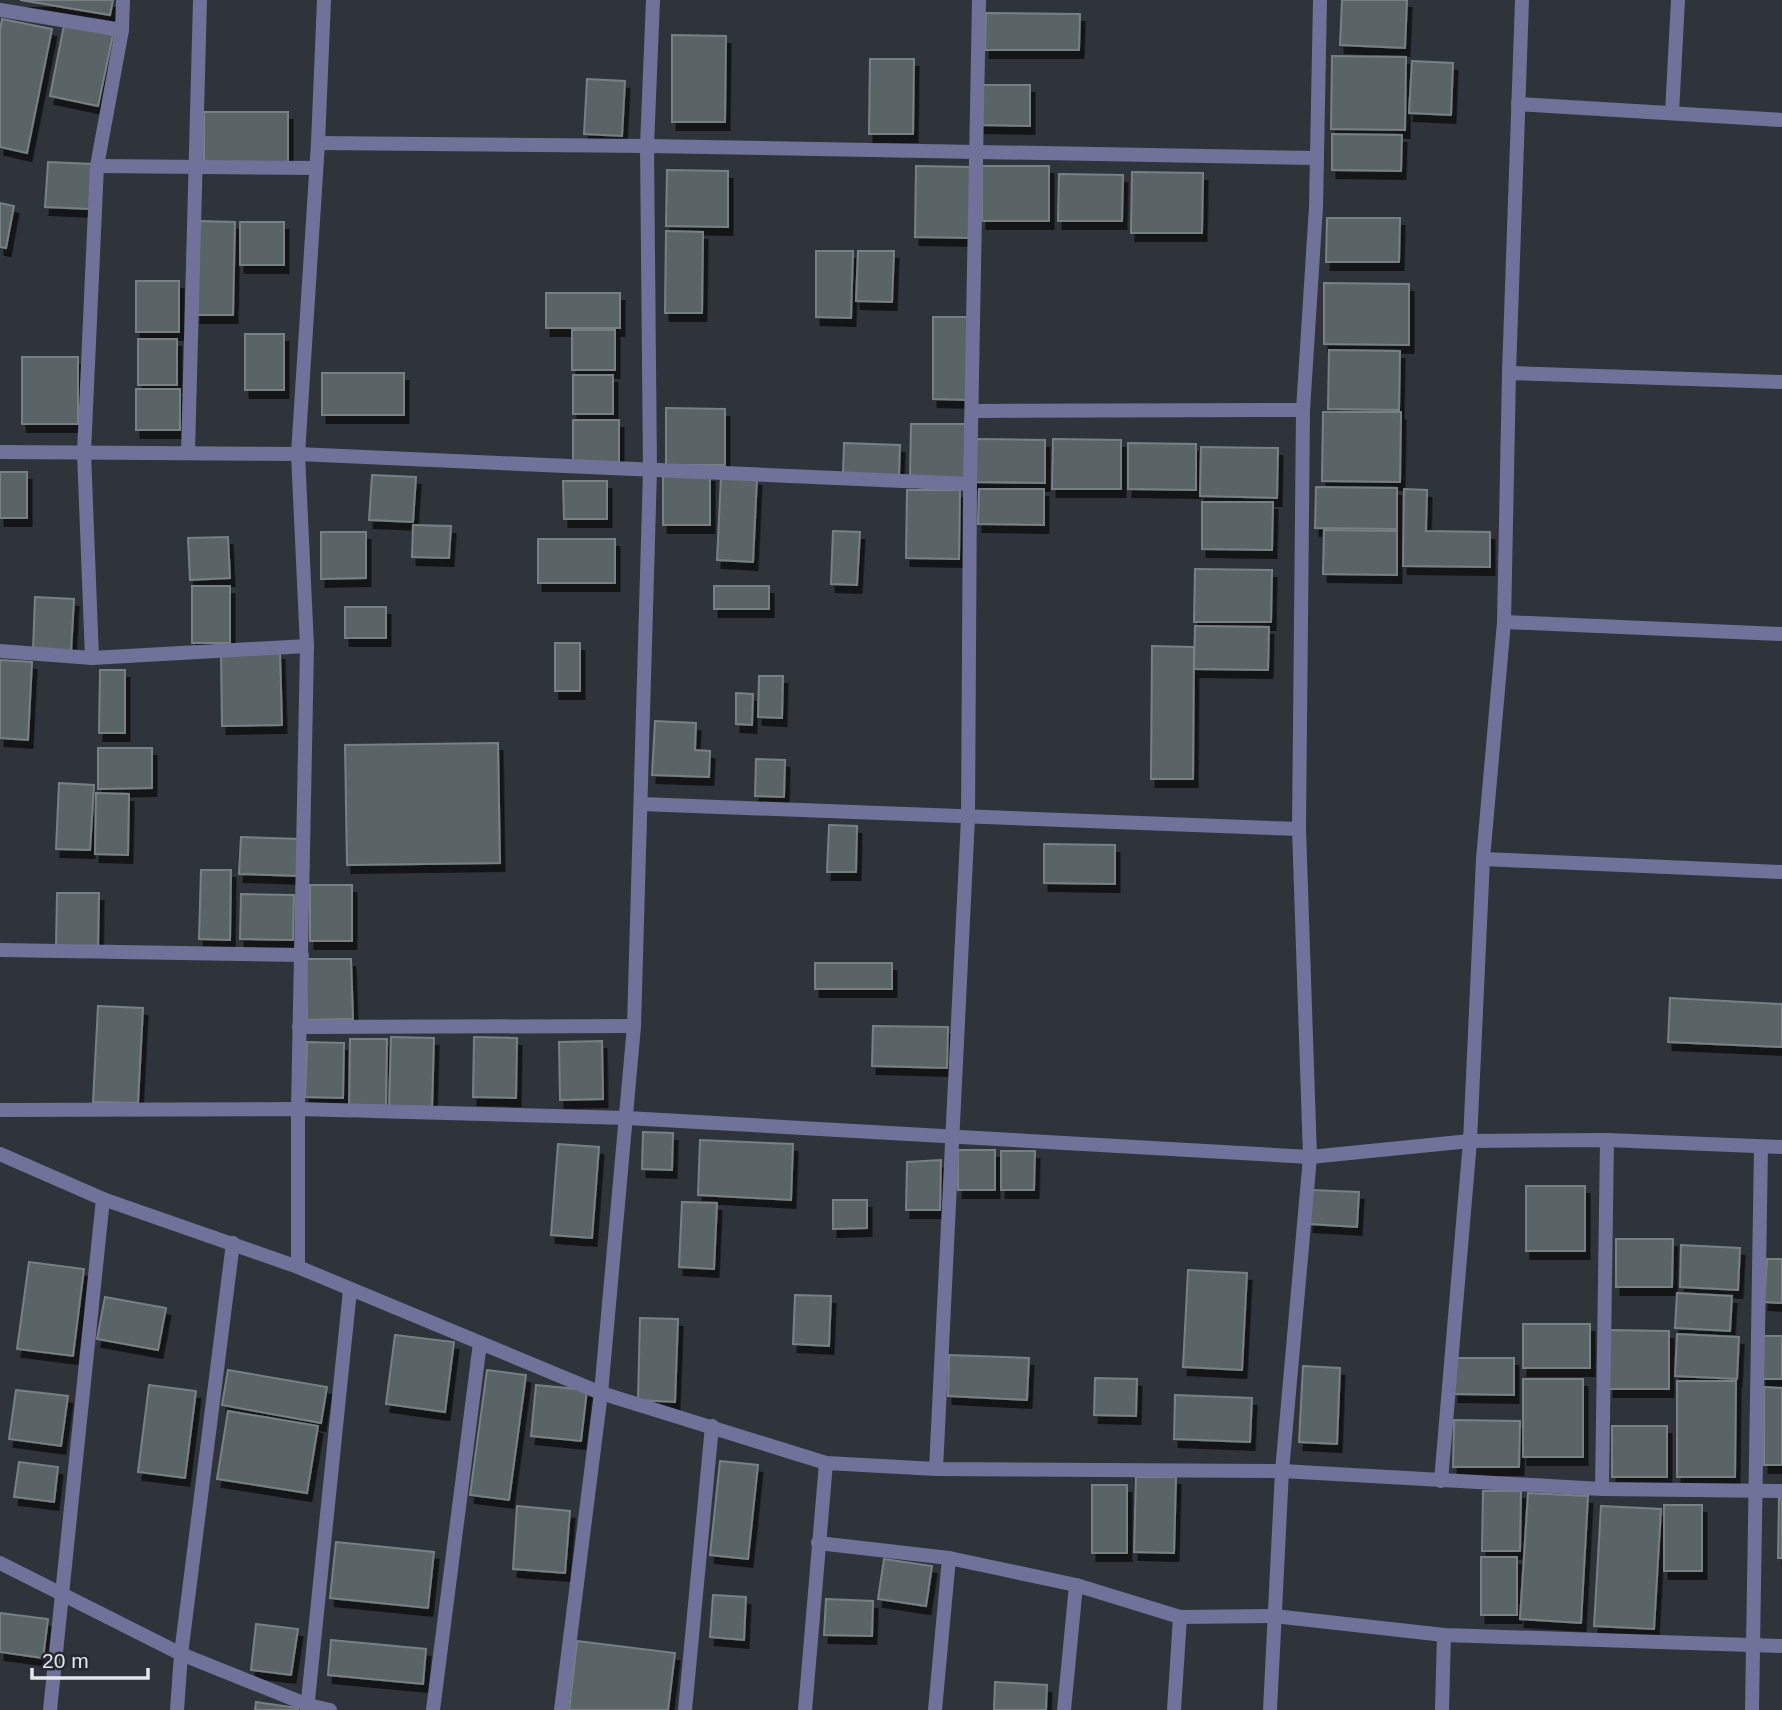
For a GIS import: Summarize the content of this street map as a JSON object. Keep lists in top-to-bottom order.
{
  "scale_bar": "20 m"
}
